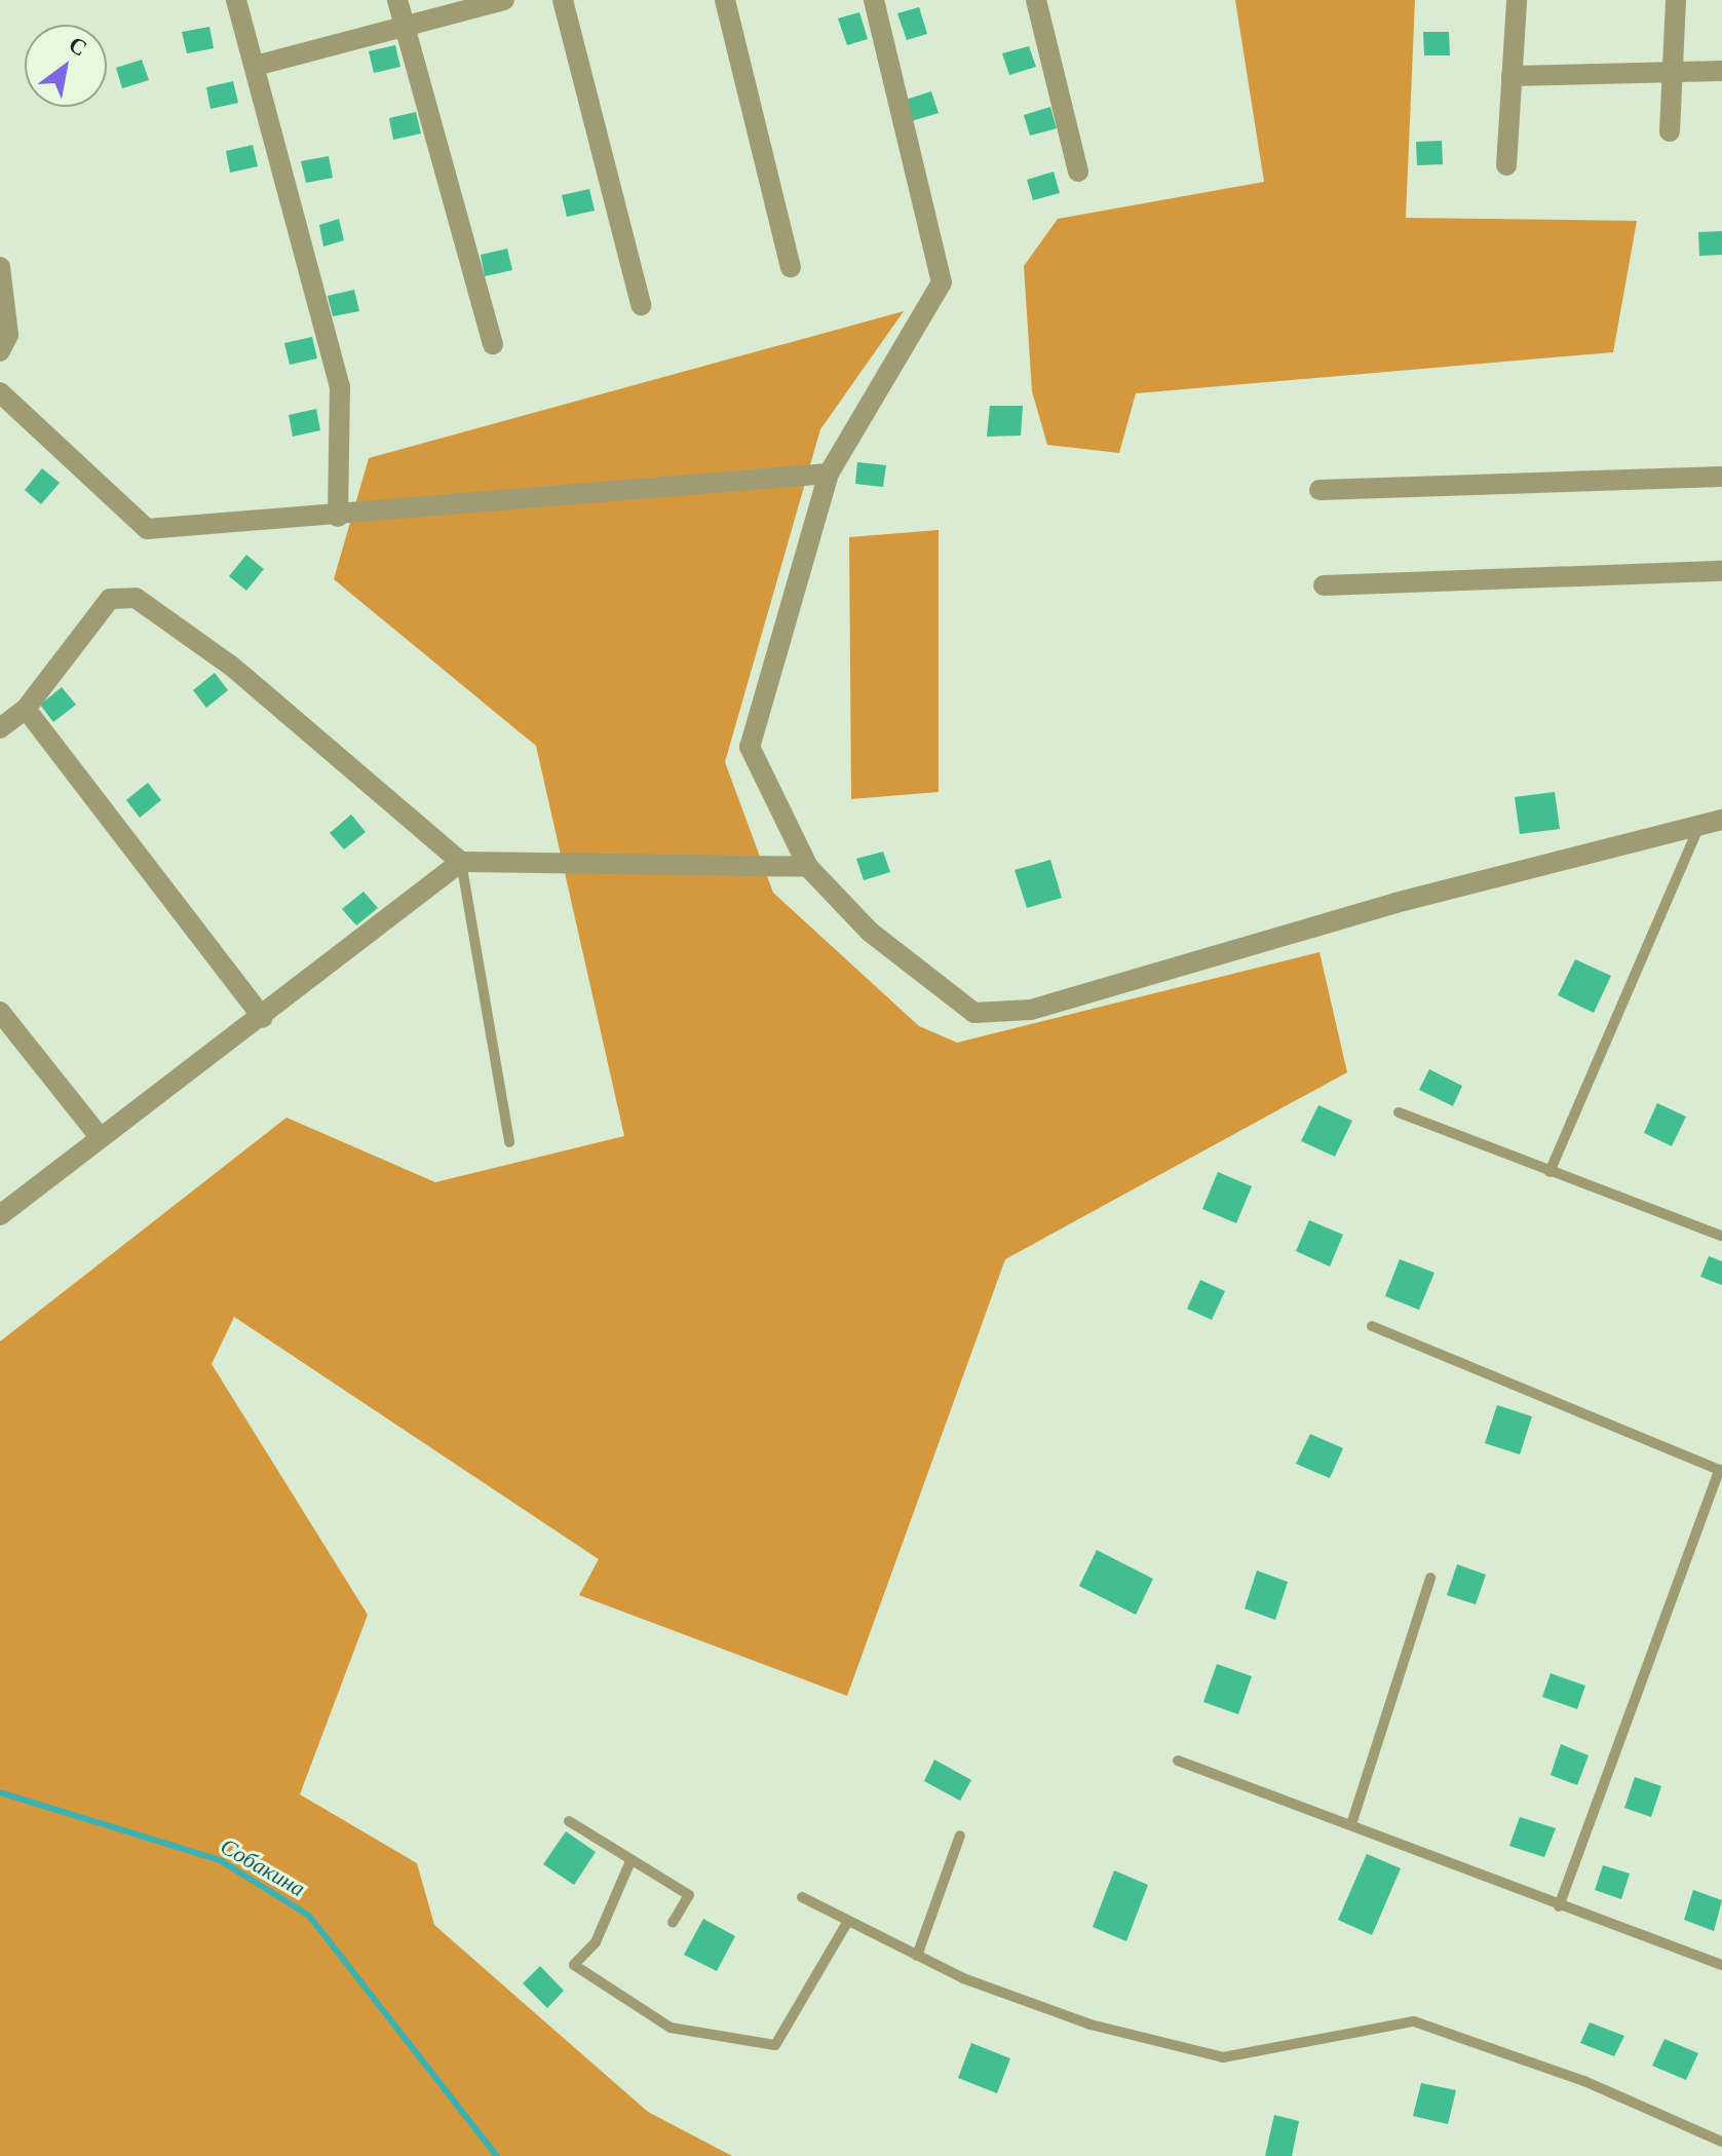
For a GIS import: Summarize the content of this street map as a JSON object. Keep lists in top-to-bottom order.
{
  "water": ["Собакина"],
  "north": "top right"
}
